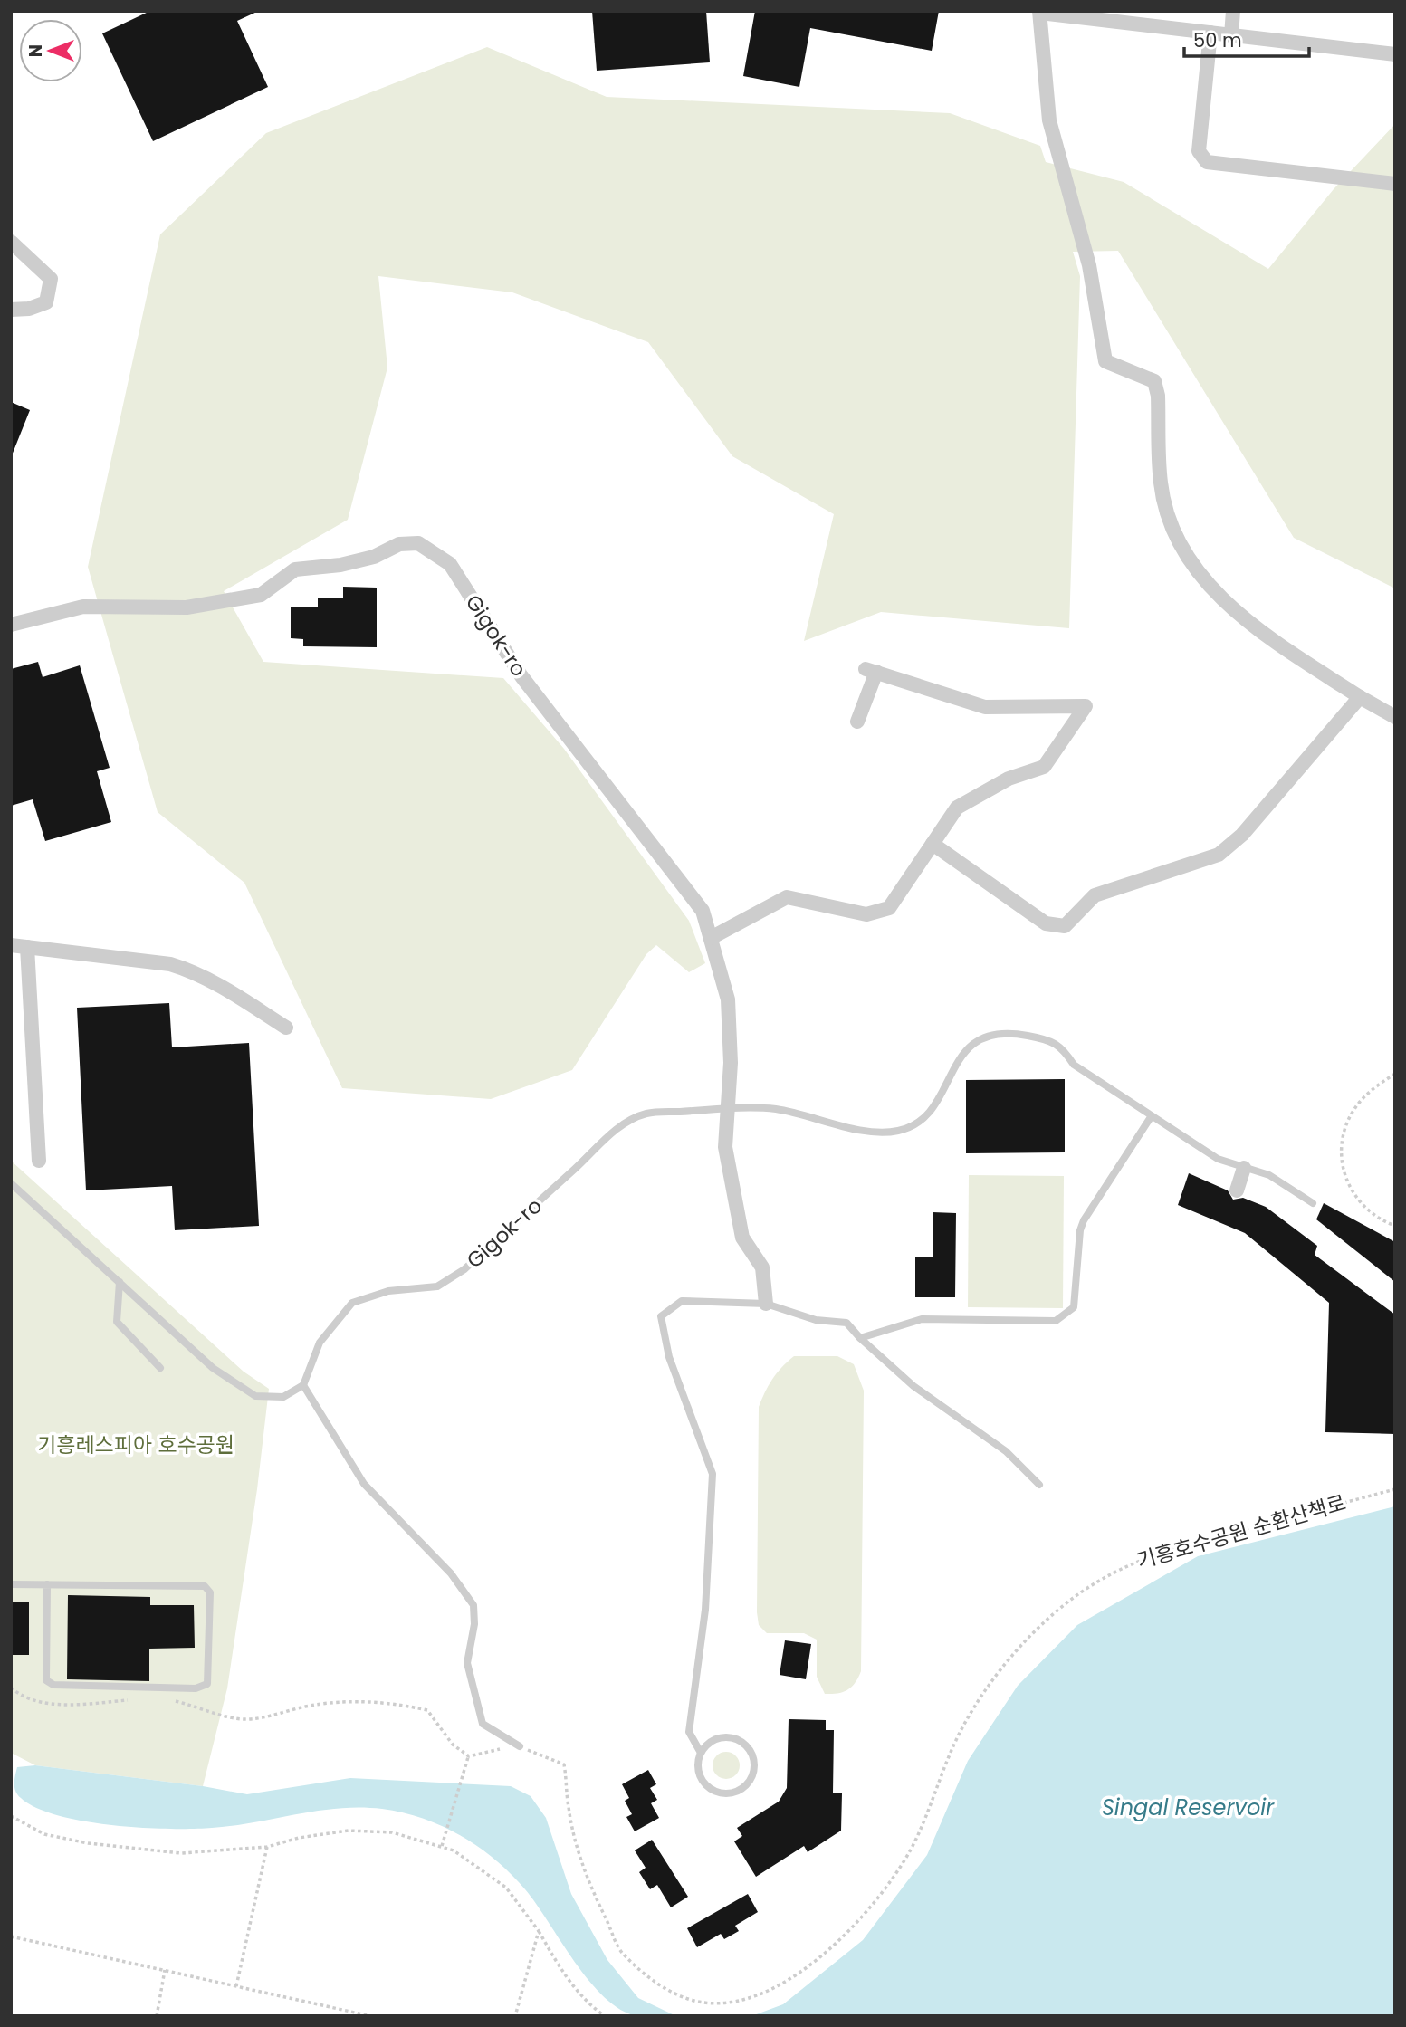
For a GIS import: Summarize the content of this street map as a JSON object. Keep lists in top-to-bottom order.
{
  "streets": {
    "street": ["Gigok-ro"],
    "path": ["기흥호수공원 순환산책로"]
  },
  "water": ["Singal Reservoir"],
  "parks": ["기흥레스피아 호수공원"],
  "scale_bar": "50 m",
  "north": "left"
}
